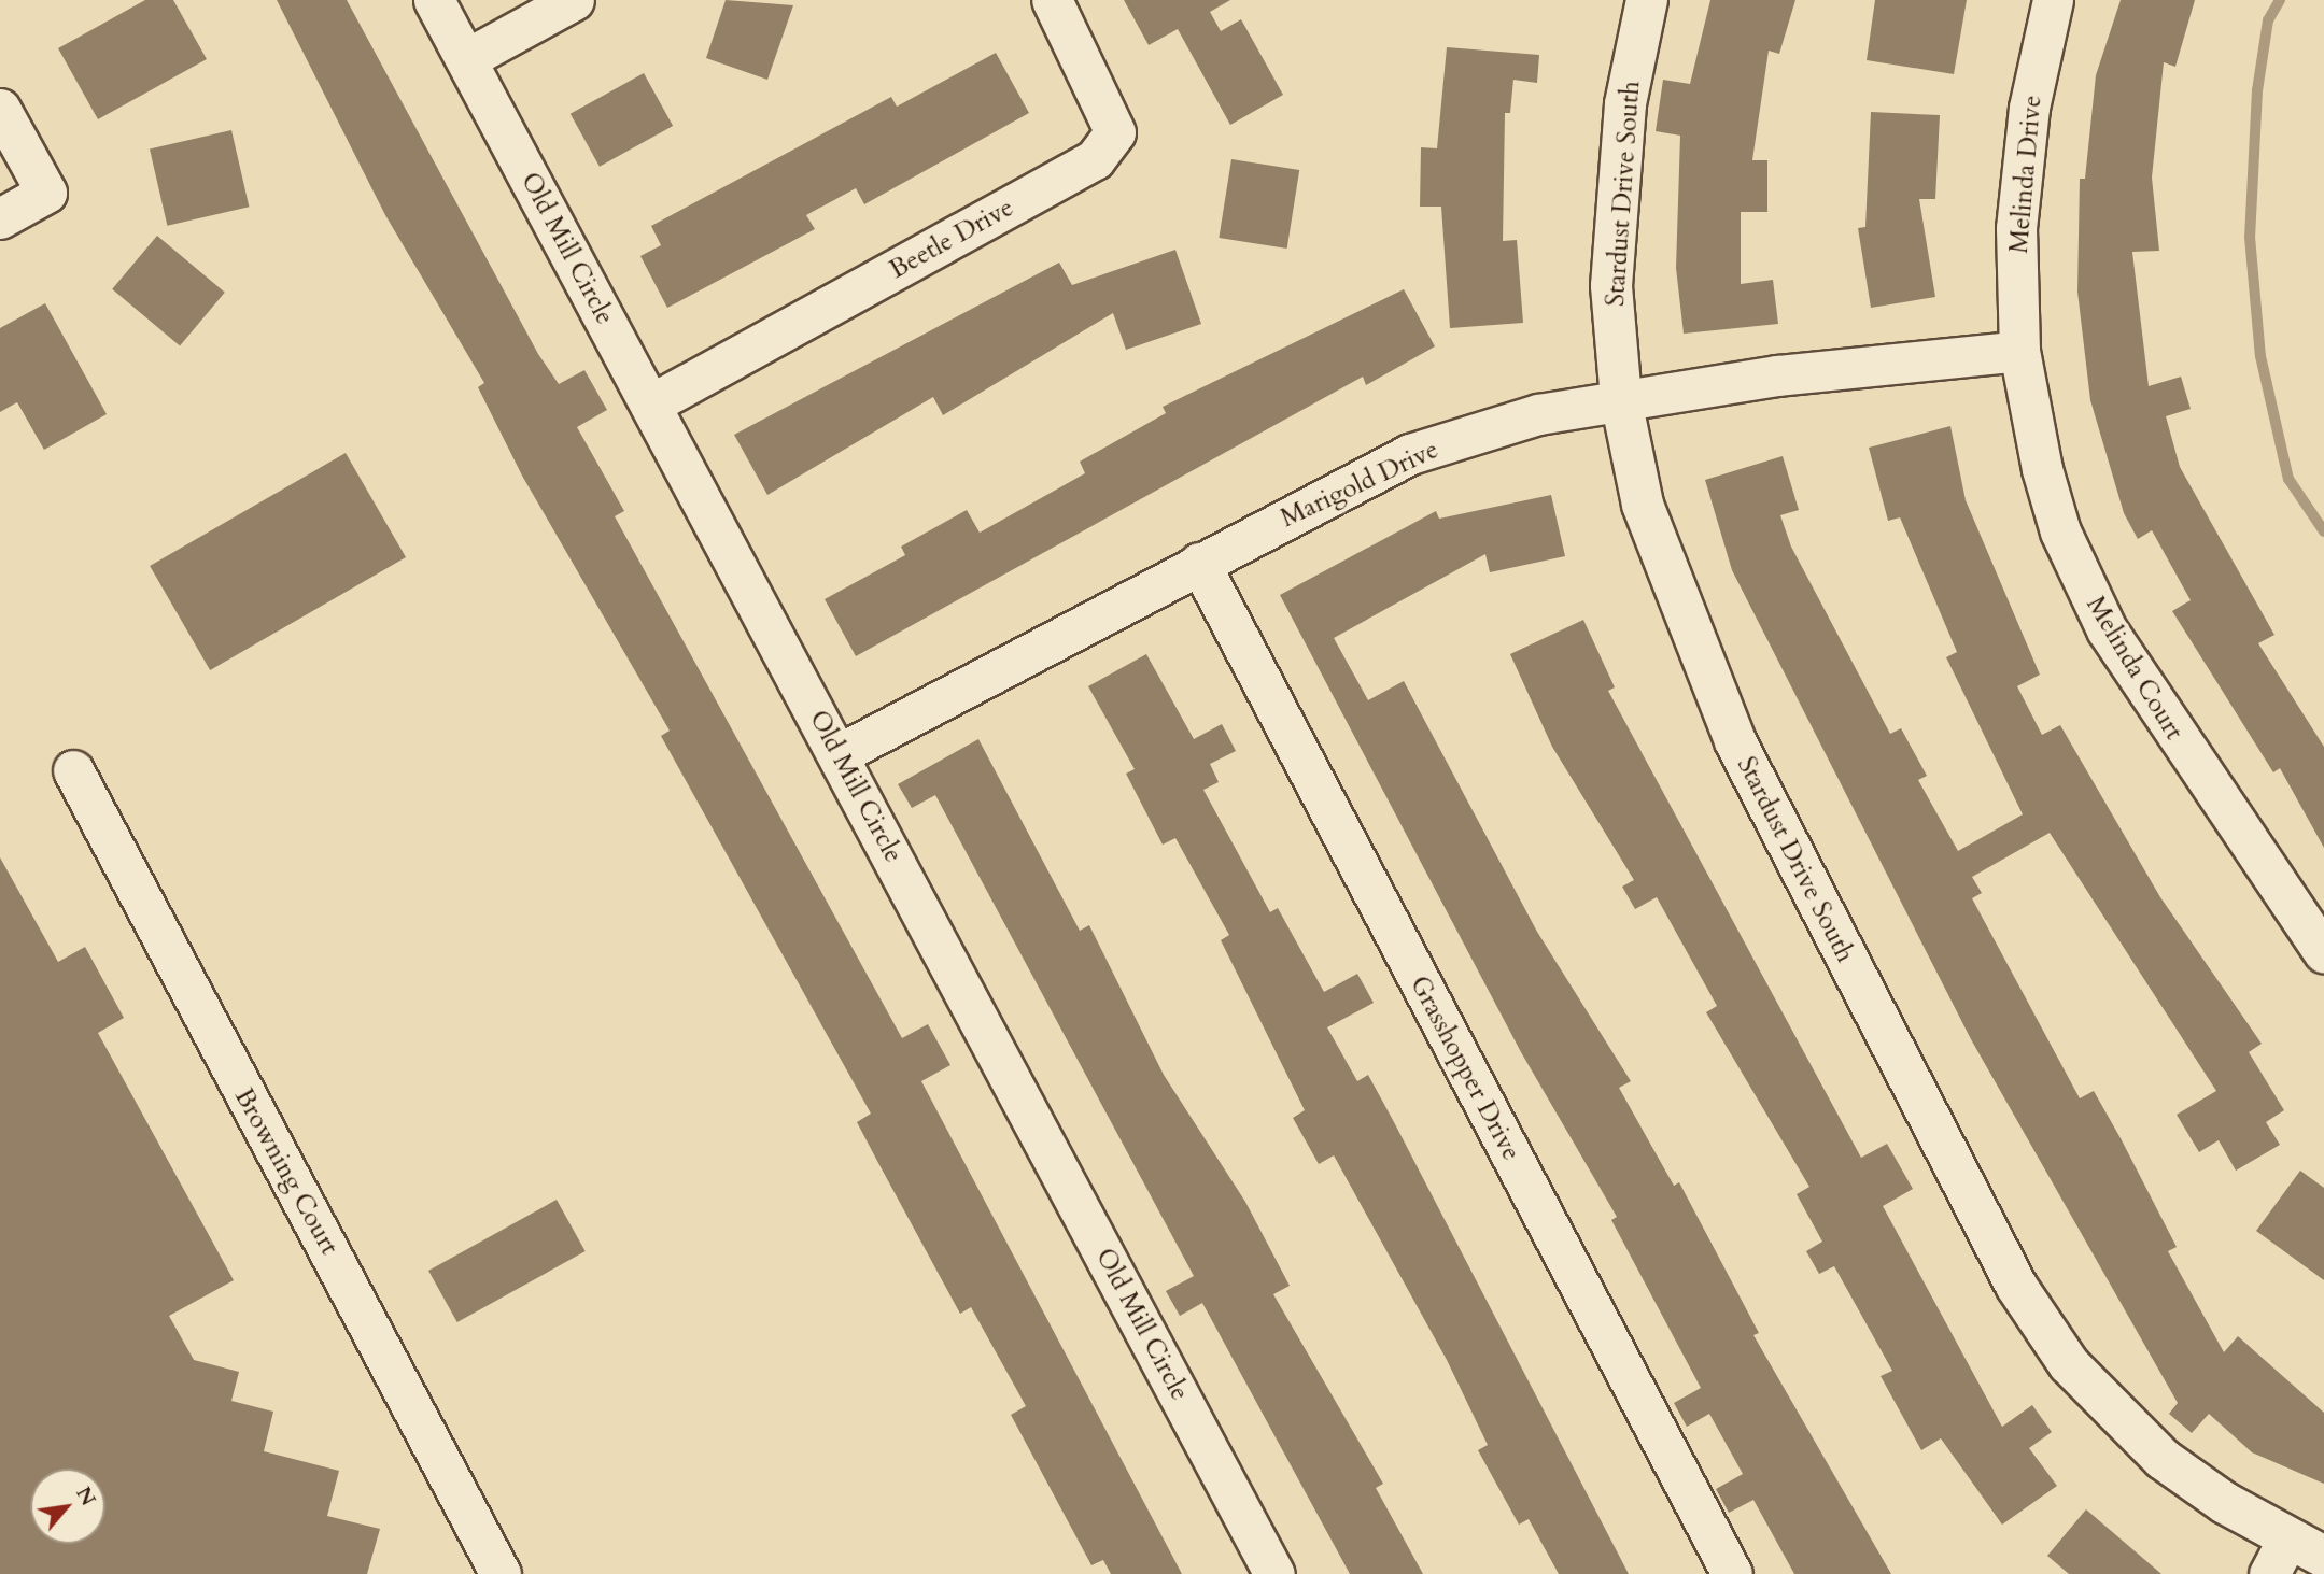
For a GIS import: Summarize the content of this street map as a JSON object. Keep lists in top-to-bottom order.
{
  "streets": {
    "street": [
      "Melinda Drive",
      "Stardust Drive South",
      "Beetle Drive",
      "Old Mill Circle",
      "Marigold Drive",
      "Melinda Court",
      "Grasshopper Drive",
      "Browning Court"
    ]
  },
  "crossings": [
    ["Melinda Drive", "Marigold Drive"],
    ["Melinda Drive", "Melinda Court"],
    ["Stardust Drive South", "Marigold Drive"],
    ["Beetle Drive", "Old Mill Circle"],
    ["Old Mill Circle", "Marigold Drive"],
    ["Marigold Drive", "Melinda Court"],
    ["Marigold Drive", "Grasshopper Drive"]
  ],
  "north": "top right"
}
